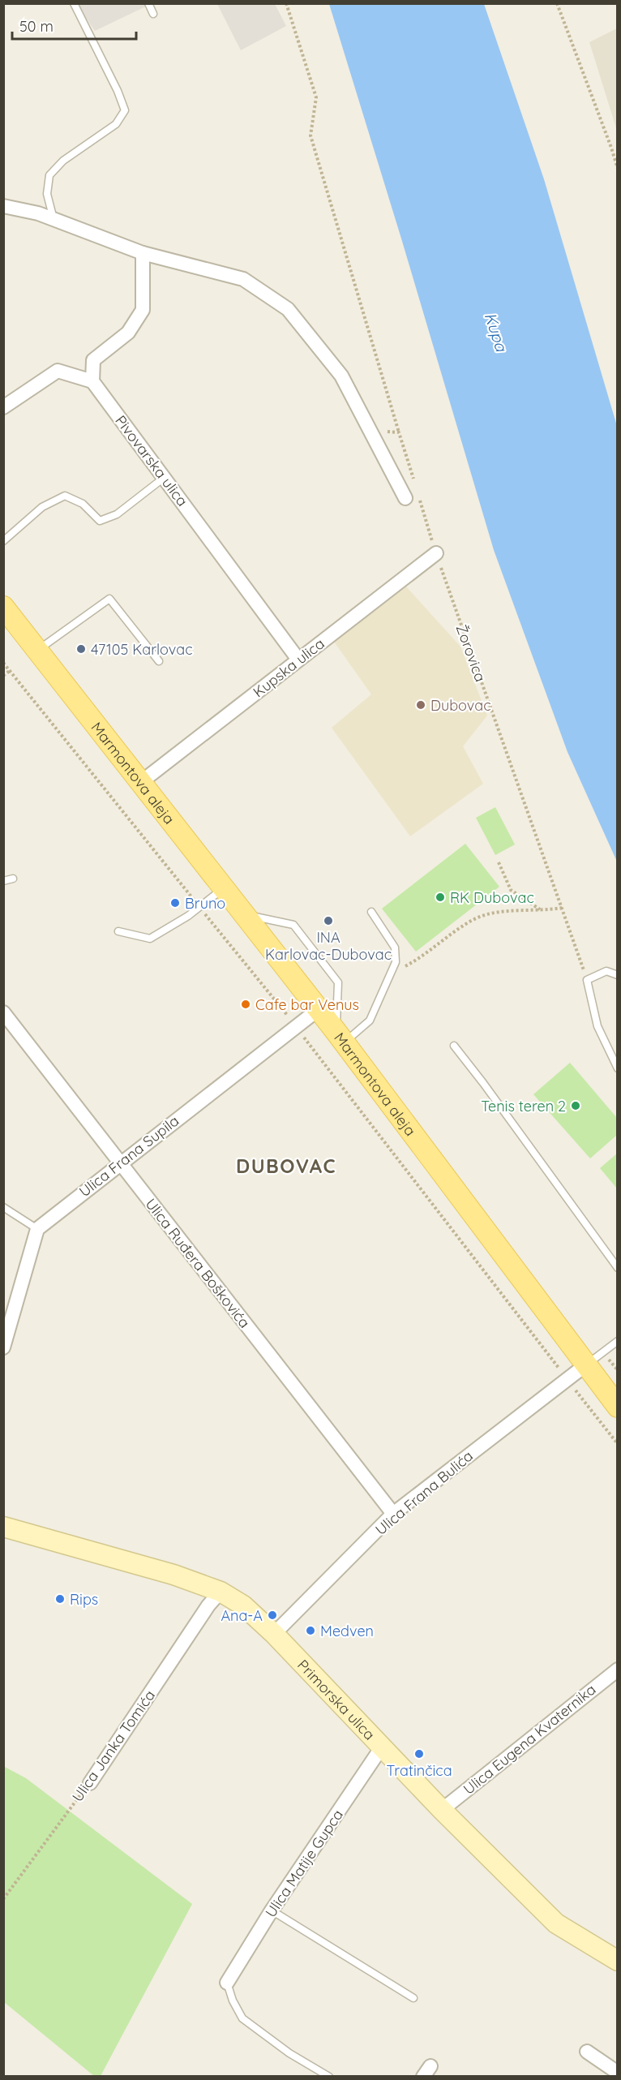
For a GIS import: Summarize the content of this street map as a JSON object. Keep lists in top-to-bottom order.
{
  "streets": {
    "main road": ["Marmontova aleja", "Primorska ulica"],
    "street": [
      "Pivovarska ulica",
      "Kupska ulica",
      "Ulica Frana Supila",
      "Ulica Ruđera Boškovića",
      "Ulica Frana Bulića",
      "Ulica Eugena Kvaternika",
      "Ulica Janka Tomića",
      "Ulica Matije Gupca"
    ],
    "path": ["Žorovica"]
  },
  "crossings": [
    ["Pivovarska ulica", "Kupska ulica"],
    ["Žorovica", "Kupska ulica"],
    ["Kupska ulica", "Marmontova aleja"],
    ["Marmontova aleja", "Ulica Frana Supila"],
    ["Marmontova aleja", "Ulica Frana Bulića"],
    ["Ulica Frana Supila", "Ulica Ruđera Boškovića"],
    ["Ulica Ruđera Boškovića", "Ulica Frana Bulića"],
    ["Ulica Frana Bulića", "Primorska ulica"],
    ["Primorska ulica", "Ulica Eugena Kvaternika"],
    ["Primorska ulica", "Ulica Janka Tomića"],
    ["Primorska ulica", "Ulica Matije Gupca"]
  ],
  "districts": ["DUBOVAC"],
  "water": ["Kupa"],
  "places": [
    "47105 Karlovac",
    "Dubovac",
    "RK Dubovac",
    "Bruno",
    "INA Karlovac-Dubovac",
    "Cafe bar Venus",
    "Tenis teren 2",
    "Rips",
    "Ana-A",
    "Medven",
    "Tratinčica"
  ],
  "scale_bar": "50 m"
}
